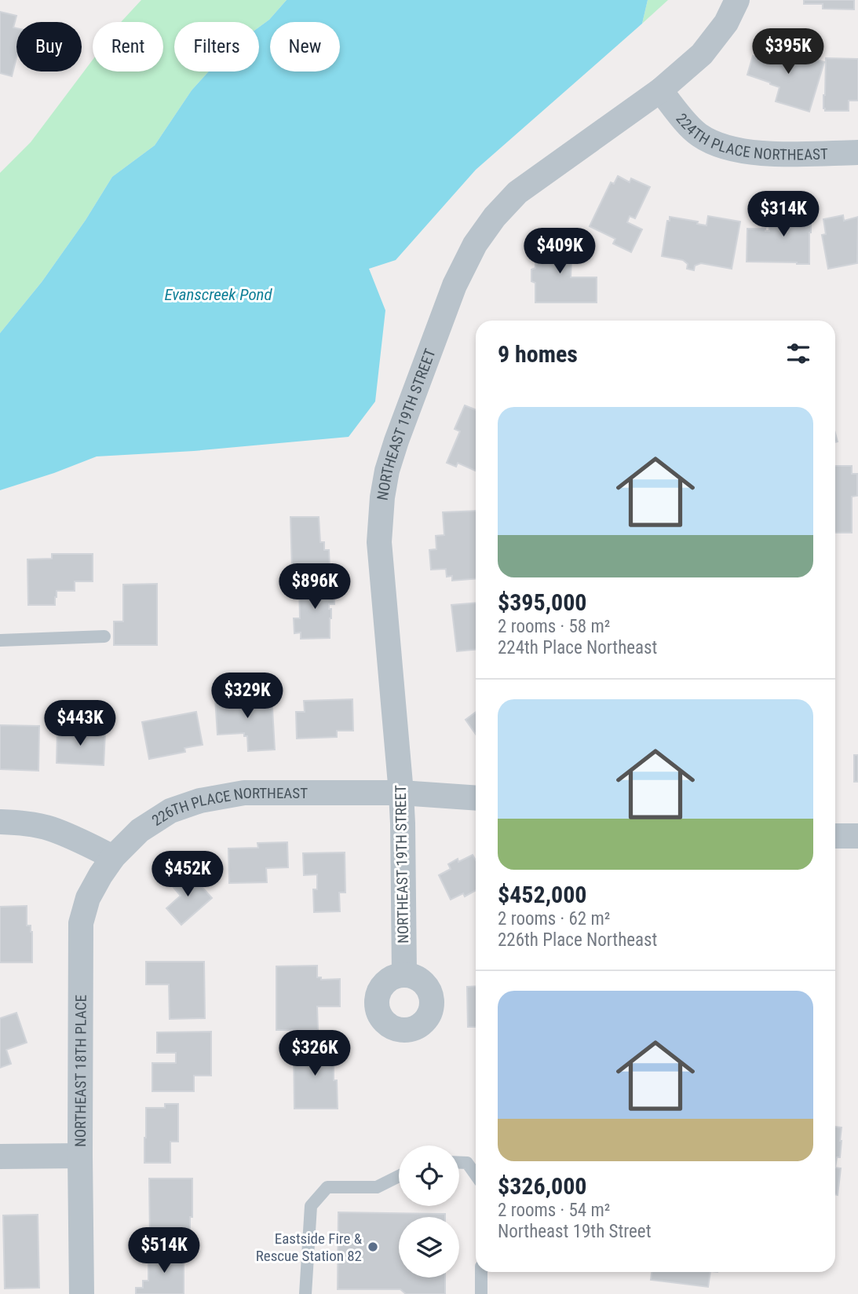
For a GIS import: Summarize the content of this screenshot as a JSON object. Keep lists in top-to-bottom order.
{
  "streets": {
    "street": [
      "224TH PLACE NORTHEAST",
      "NORTHEAST 19TH STREET",
      "226TH PLACE NORTHEAST",
      "NORTHEAST 18TH PLACE"
    ]
  },
  "crossings": [
    ["224TH PLACE NORTHEAST", "NORTHEAST 19TH STREET"],
    ["NORTHEAST 19TH STREET", "226TH PLACE NORTHEAST"],
    ["226TH PLACE NORTHEAST", "NORTHEAST 18TH PLACE"]
  ],
  "water": ["Evanscreek Pond"],
  "places": ["Eastside Fire & Rescue Station 82"],
  "page": {
    "chip": [
      "Buy",
      "Rent",
      "Filters",
      "New"
    ],
    "price": [
      "$395K",
      "$314K",
      "$409K",
      "$896K",
      "$329K",
      "$443K",
      "$452K",
      "$326K",
      "$514K"
    ],
    "heading": "9 homes",
    "list": [
      {
        "name": "$395,000",
        "note": "2 rooms · 58 m² · 224th Place Northeast"
      },
      {
        "name": "$452,000",
        "note": "2 rooms · 62 m² · 226th Place Northeast"
      },
      {
        "name": "$326,000",
        "note": "2 rooms · 54 m² · Northeast 19th Street"
      }
    ]
  }
}
